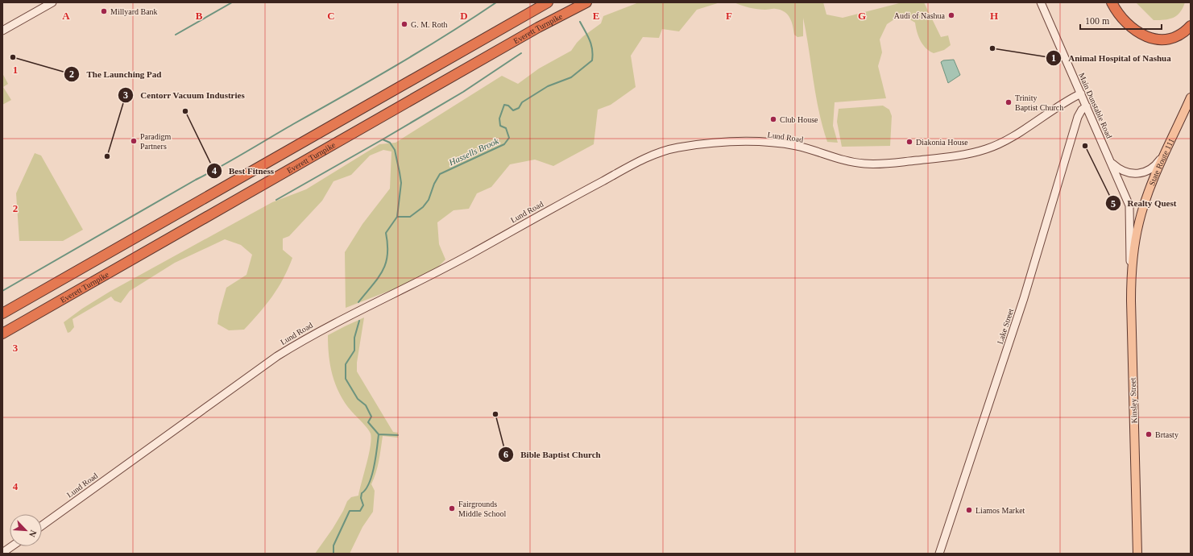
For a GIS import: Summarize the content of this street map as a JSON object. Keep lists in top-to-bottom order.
{
  "streets": {
    "highway": ["Everett Turnpike"],
    "main road": ["State Route 111", "Kinsley Street"],
    "street": ["Main Dunstable Road", "Lund Road", "Lake Street"]
  },
  "crossings": [
    ["Main Dunstable Road", "Lund Road"],
    ["Main Dunstable Road", "Lake Street"],
    ["Main Dunstable Road", "Kinsley Street"],
    ["State Route 111", "Kinsley Street"]
  ],
  "water": ["Hassells Brook"],
  "places": [
    "Millyard Bank",
    "Audi of Nashua",
    "G. M. Roth",
    "Animal Hospital of Nashua",
    "The Launching Pad",
    "Trinity Baptist Church",
    "Best Fitness",
    "Club House",
    "Paradigm Partners",
    "Diakonia House",
    "Realty Quest",
    "Centorr Vacuum Industries",
    "Bible Baptist Church",
    "Brtasty",
    "Fairgrounds Middle School",
    "Liamos Market"
  ],
  "scale_bar": "100 m",
  "north": "bottom right",
  "grid": {
    "columns": [
      "A",
      "B",
      "C",
      "D",
      "E",
      "F",
      "G",
      "H"
    ],
    "rows": [
      "1",
      "2",
      "3",
      "4"
    ]
  }
}
